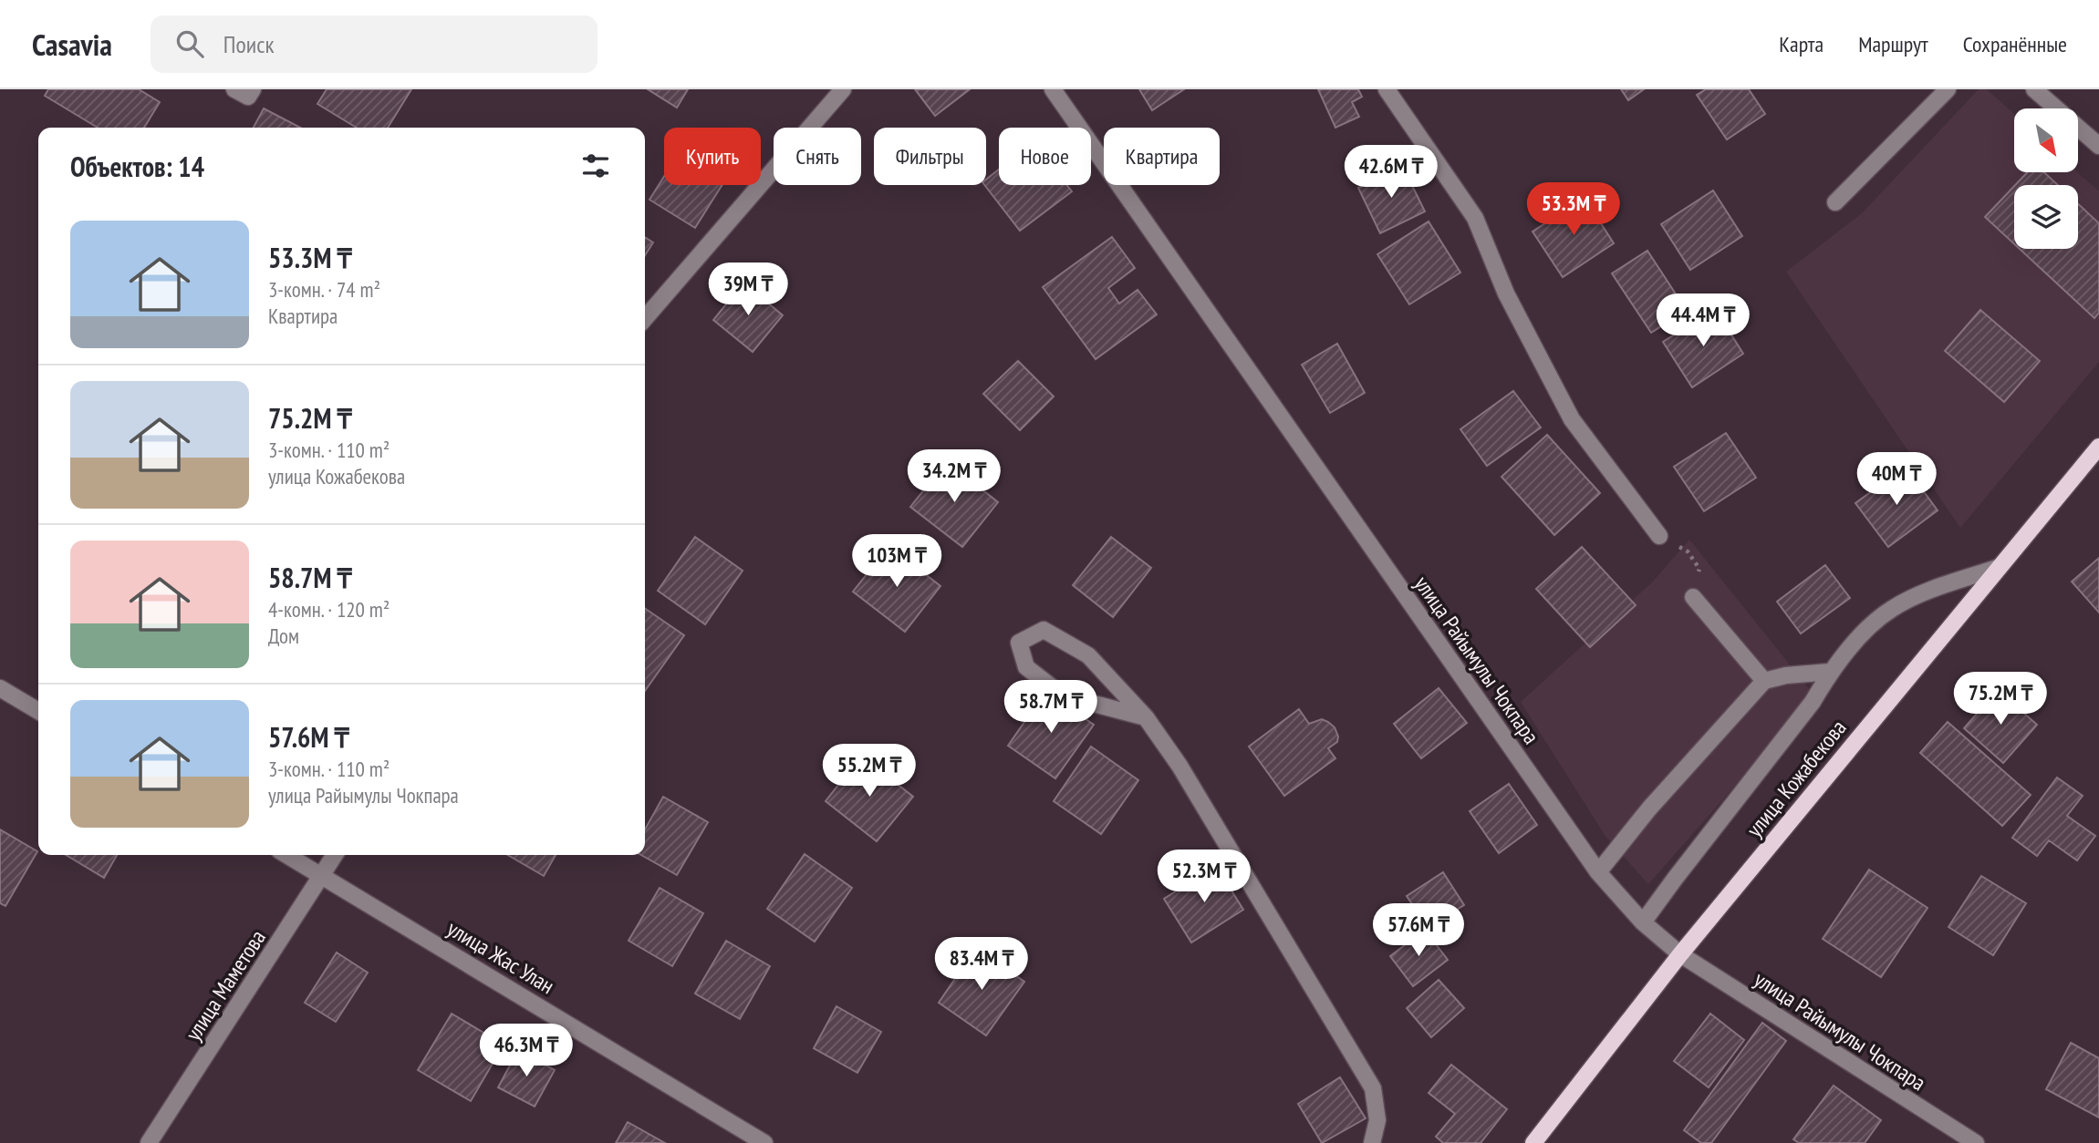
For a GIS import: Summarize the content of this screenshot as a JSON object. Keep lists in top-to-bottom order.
{
  "streets": {
    "main road": ["улица Кожабекова"],
    "street": ["улица Райымулы Чокпара", "улица Жас Улан", "улица Маметова"]
  },
  "crossings": [
    ["улица Райымулы Чокпара", "улица Кожабекова"],
    ["улица Жас Улан", "улица Маметова"]
  ],
  "north": "bottom right",
  "page": {
    "header": "Casavia",
    "search": "Поиск",
    "nav": ["Карта", "Маршрут", "Сохранённые"],
    "chip": [
      "Купить",
      "Снять",
      "Фильтры",
      "Новое",
      "Квартира"
    ],
    "heading": "Объектов: 14",
    "price": [
      "42.6M ₸",
      "53.3M ₸",
      "39M ₸",
      "44.4M ₸",
      "34.2M ₸",
      "40M ₸",
      "103M ₸",
      "75.2M ₸",
      "58.7M ₸",
      "55.2M ₸",
      "52.3M ₸",
      "57.6M ₸",
      "83.4M ₸",
      "46.3M ₸"
    ],
    "list": [
      {
        "name": "53.3M ₸",
        "note": "3-комн. · 74 m² · Квартира"
      },
      {
        "name": "75.2M ₸",
        "note": "3-комн. · 110 m² · улица Кожабекова"
      },
      {
        "name": "58.7M ₸",
        "note": "4-комн. · 120 m² · Дом"
      },
      {
        "name": "57.6M ₸",
        "note": "3-комн. · 110 m² · улица Райымулы Чокпара"
      }
    ]
  }
}
